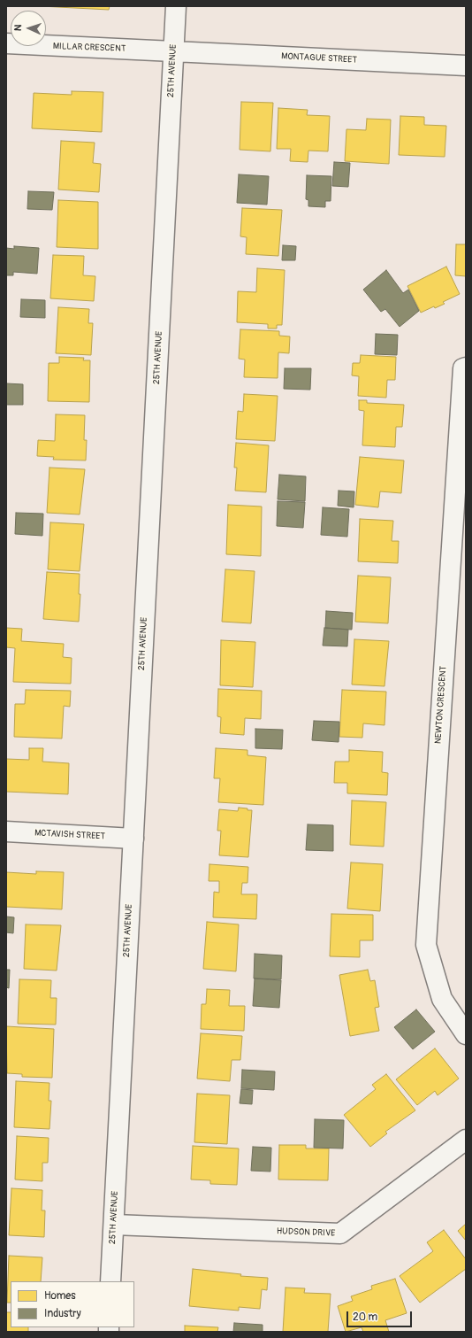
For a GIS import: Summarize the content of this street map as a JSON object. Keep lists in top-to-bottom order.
{
  "streets": {
    "street": [
      "MILLAR CRESCENT",
      "MONTAGUE STREET",
      "25TH AVENUE",
      "NEWTON CRESCENT",
      "MCTAVISH STREET",
      "HUDSON DRIVE"
    ]
  },
  "crossings": [
    ["MILLAR CRESCENT", "MONTAGUE STREET"],
    ["MILLAR CRESCENT", "25TH AVENUE"],
    ["MONTAGUE STREET", "25TH AVENUE"],
    ["25TH AVENUE", "MCTAVISH STREET"],
    ["25TH AVENUE", "HUDSON DRIVE"]
  ],
  "legend": ["Homes", "Industry"],
  "scale_bar": "20 m",
  "north": "left"
}
